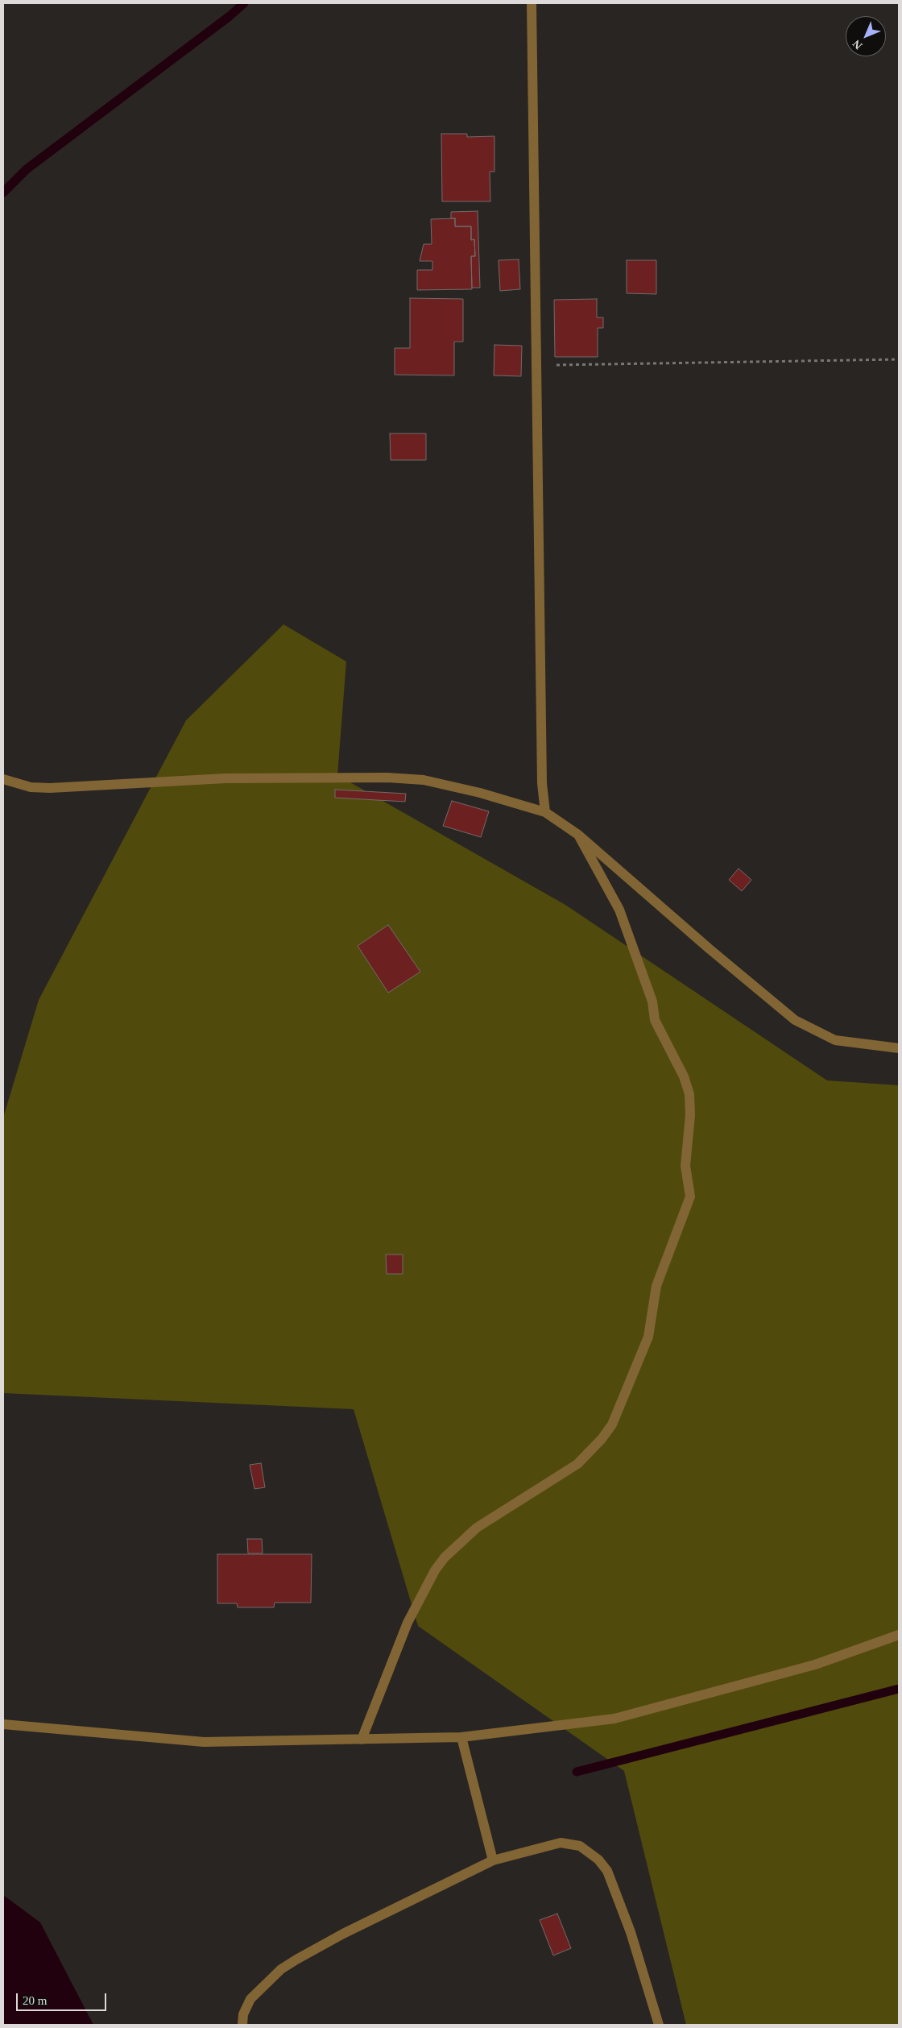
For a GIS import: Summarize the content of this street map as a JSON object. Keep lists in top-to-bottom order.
{
  "scale_bar": "20 m",
  "north": "bottom left"
}
